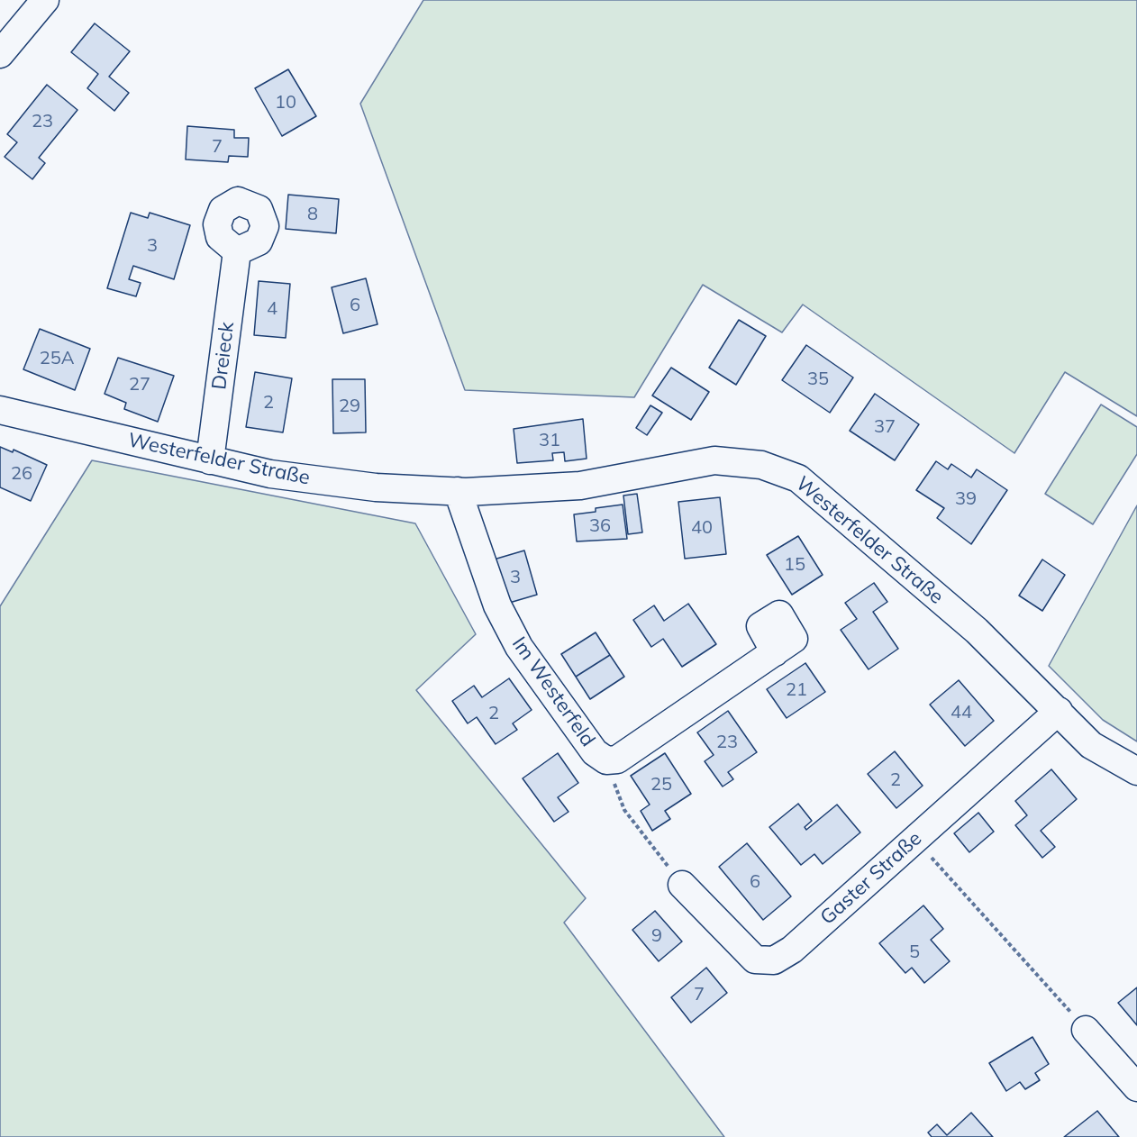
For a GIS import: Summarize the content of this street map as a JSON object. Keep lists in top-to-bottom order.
{
  "streets": {
    "street": [
      "Dreieck",
      "Westerfelder Straße",
      "Im Westerfeld",
      "Gaster Straße"
    ]
  },
  "crossings": [
    ["Dreieck", "Westerfelder Straße"],
    ["Westerfelder Straße", "Im Westerfeld"],
    ["Westerfelder Straße", "Gaster Straße"]
  ],
  "house_numbers": [
    "10",
    "23",
    "7",
    "8",
    "3",
    "6",
    "4",
    "25A",
    "35",
    "27",
    "2",
    "29",
    "37",
    "31",
    "26",
    "39",
    "36",
    "40",
    "15",
    "3",
    "21",
    "44",
    "2",
    "23",
    "2",
    "25",
    "6",
    "9",
    "5",
    "7"
  ]
}
